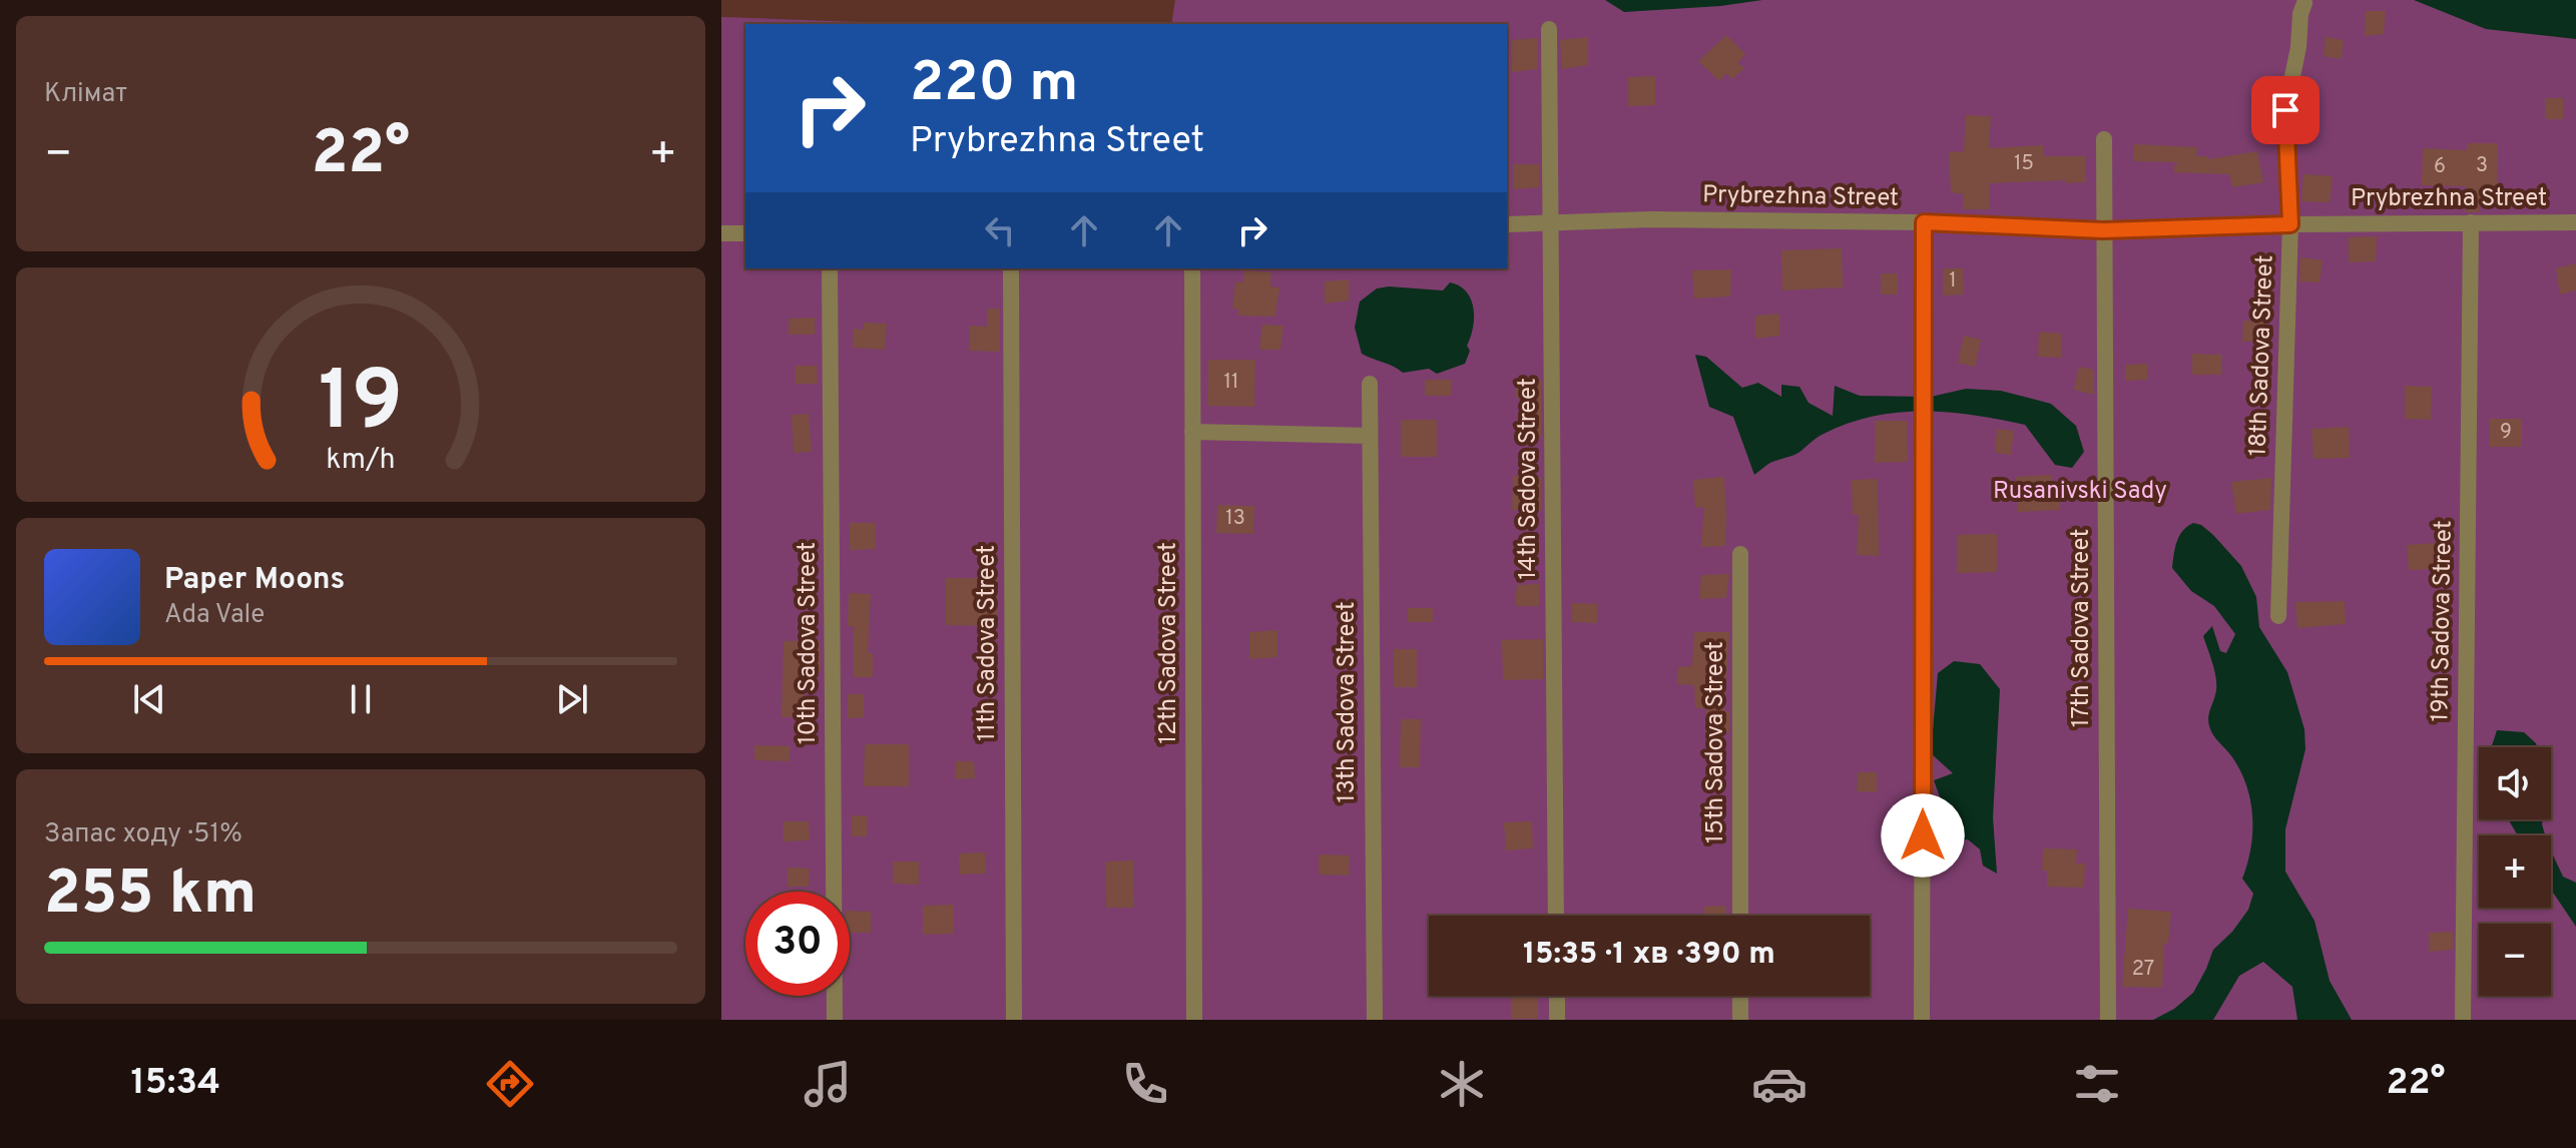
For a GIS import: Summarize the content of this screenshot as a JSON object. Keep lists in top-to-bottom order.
{
  "streets": {
    "street": [
      "Prybrezhna Street",
      "18th Sadova Street",
      "14th Sadova Street",
      "19th Sadova Street",
      "17th Sadova Street",
      "10th Sadova Street",
      "11th Sadova Street",
      "12th Sadova Street",
      "13th Sadova Street",
      "15th Sadova Street"
    ]
  },
  "crossings": [
    ["Prybrezhna Street", "18th Sadova Street"],
    ["Prybrezhna Street", "14th Sadova Street"],
    ["Prybrezhna Street", "19th Sadova Street"],
    ["Prybrezhna Street", "17th Sadova Street"]
  ],
  "parks": ["Rusanivski Sady"],
  "house_numbers": [
    "15",
    "3",
    "6",
    "1",
    "11",
    "9",
    "13",
    "27"
  ],
  "page": {
    "tile": [
      "Клімат",
      ["Запас ходу · 51%", "255 km"]
    ],
    "turn": ["220 m", "Prybrezhna Street"],
    "heat": ["−", "22°", "+"],
    "song": ["Paper Moons", "Ada Vale"],
    "map_buttons": ["+", "−"],
    "limit": "30",
    "trip": "15:35 · 1 хв · 390 m",
    "tabs": ["15:34", "22°"],
    "gauge": ["19", "km/h"]
  }
}
